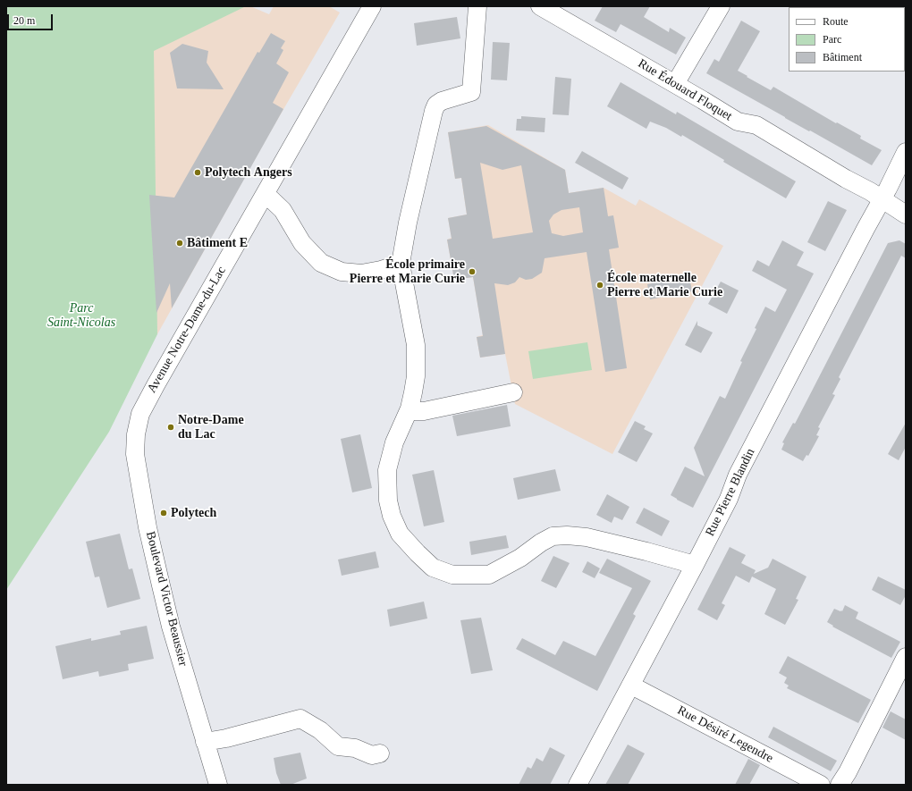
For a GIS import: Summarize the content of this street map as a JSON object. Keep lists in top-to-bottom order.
{
  "streets": {
    "street": [
      "Rue Édouard Floquet",
      "Avenue Notre-Dame-du-Lac",
      "Rue Pierre Blandin",
      "Boulevard Victor Beaussier",
      "Rue Désiré Legendre"
    ]
  },
  "crossings": [
    ["Rue Édouard Floquet", "Rue Pierre Blandin"],
    ["Avenue Notre-Dame-du-Lac", "Boulevard Victor Beaussier"],
    ["Rue Pierre Blandin", "Rue Désiré Legendre"]
  ],
  "parks": ["Parc Saint-Nicolas"],
  "places": [
    "Polytech Angers",
    "Bâtiment E",
    "École primaire Pierre et Marie Curie",
    "École maternelle Pierre et Marie Curie",
    "Notre-Dame du Lac",
    "Polytech"
  ],
  "legend": ["Route", "Parc", "Bâtiment"],
  "scale_bar": "20 m"
}
